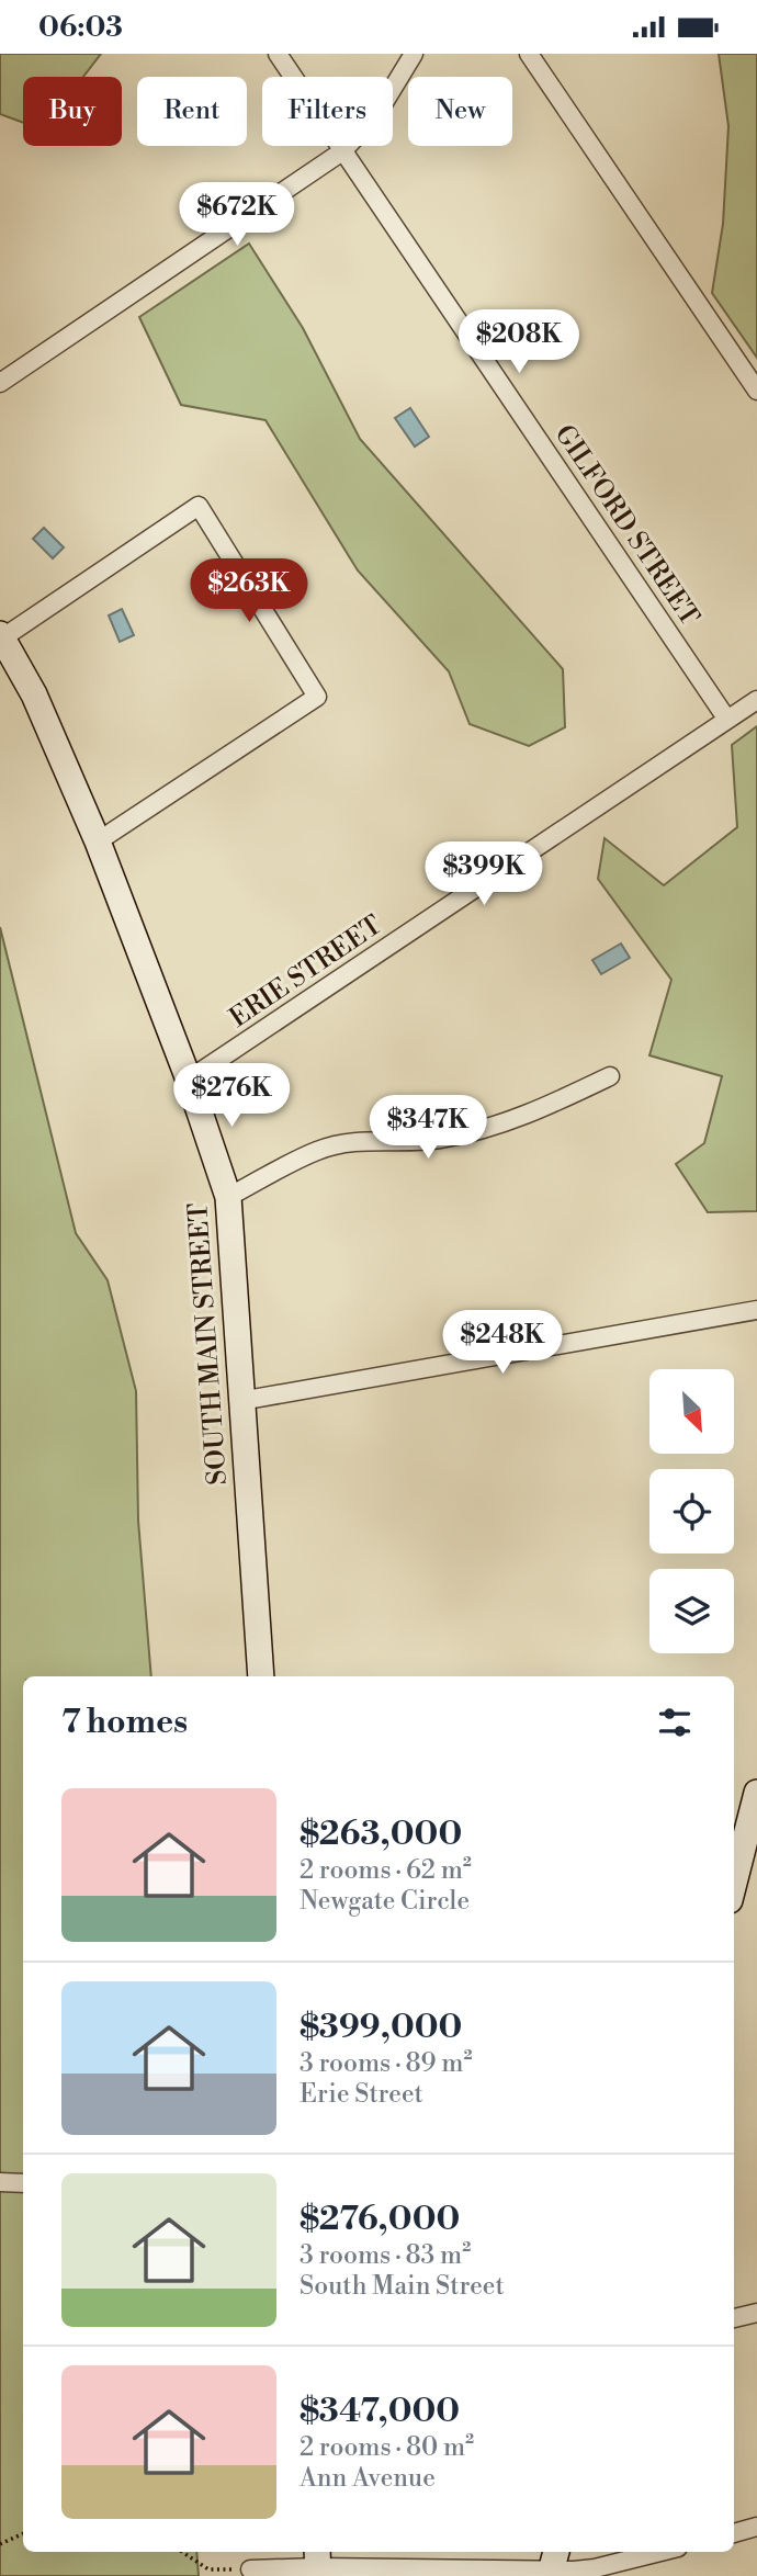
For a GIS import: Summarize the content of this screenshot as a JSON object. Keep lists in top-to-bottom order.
{
  "streets": {
    "main road": ["SOUTH MAIN STREET"],
    "street": ["GILFORD STREET", "ERIE STREET"]
  },
  "crossings": [
    ["GILFORD STREET", "ERIE STREET"],
    ["ERIE STREET", "SOUTH MAIN STREET"]
  ],
  "north": "bottom right",
  "page": {
    "status": "06:03",
    "chip": [
      "Buy",
      "Rent",
      "Filters",
      "New"
    ],
    "price": [
      "$672K",
      "$208K",
      "$263K",
      "$399K",
      "$276K",
      "$347K",
      "$248K"
    ],
    "heading": "7 homes",
    "list": [
      {
        "name": "$263,000",
        "note": "2 rooms · 62 m² · Newgate Circle"
      },
      {
        "name": "$399,000",
        "note": "3 rooms · 89 m² · Erie Street"
      },
      {
        "name": "$276,000",
        "note": "3 rooms · 83 m² · South Main Street"
      },
      {
        "name": "$347,000",
        "note": "2 rooms · 80 m² · Ann Avenue"
      }
    ]
  }
}
